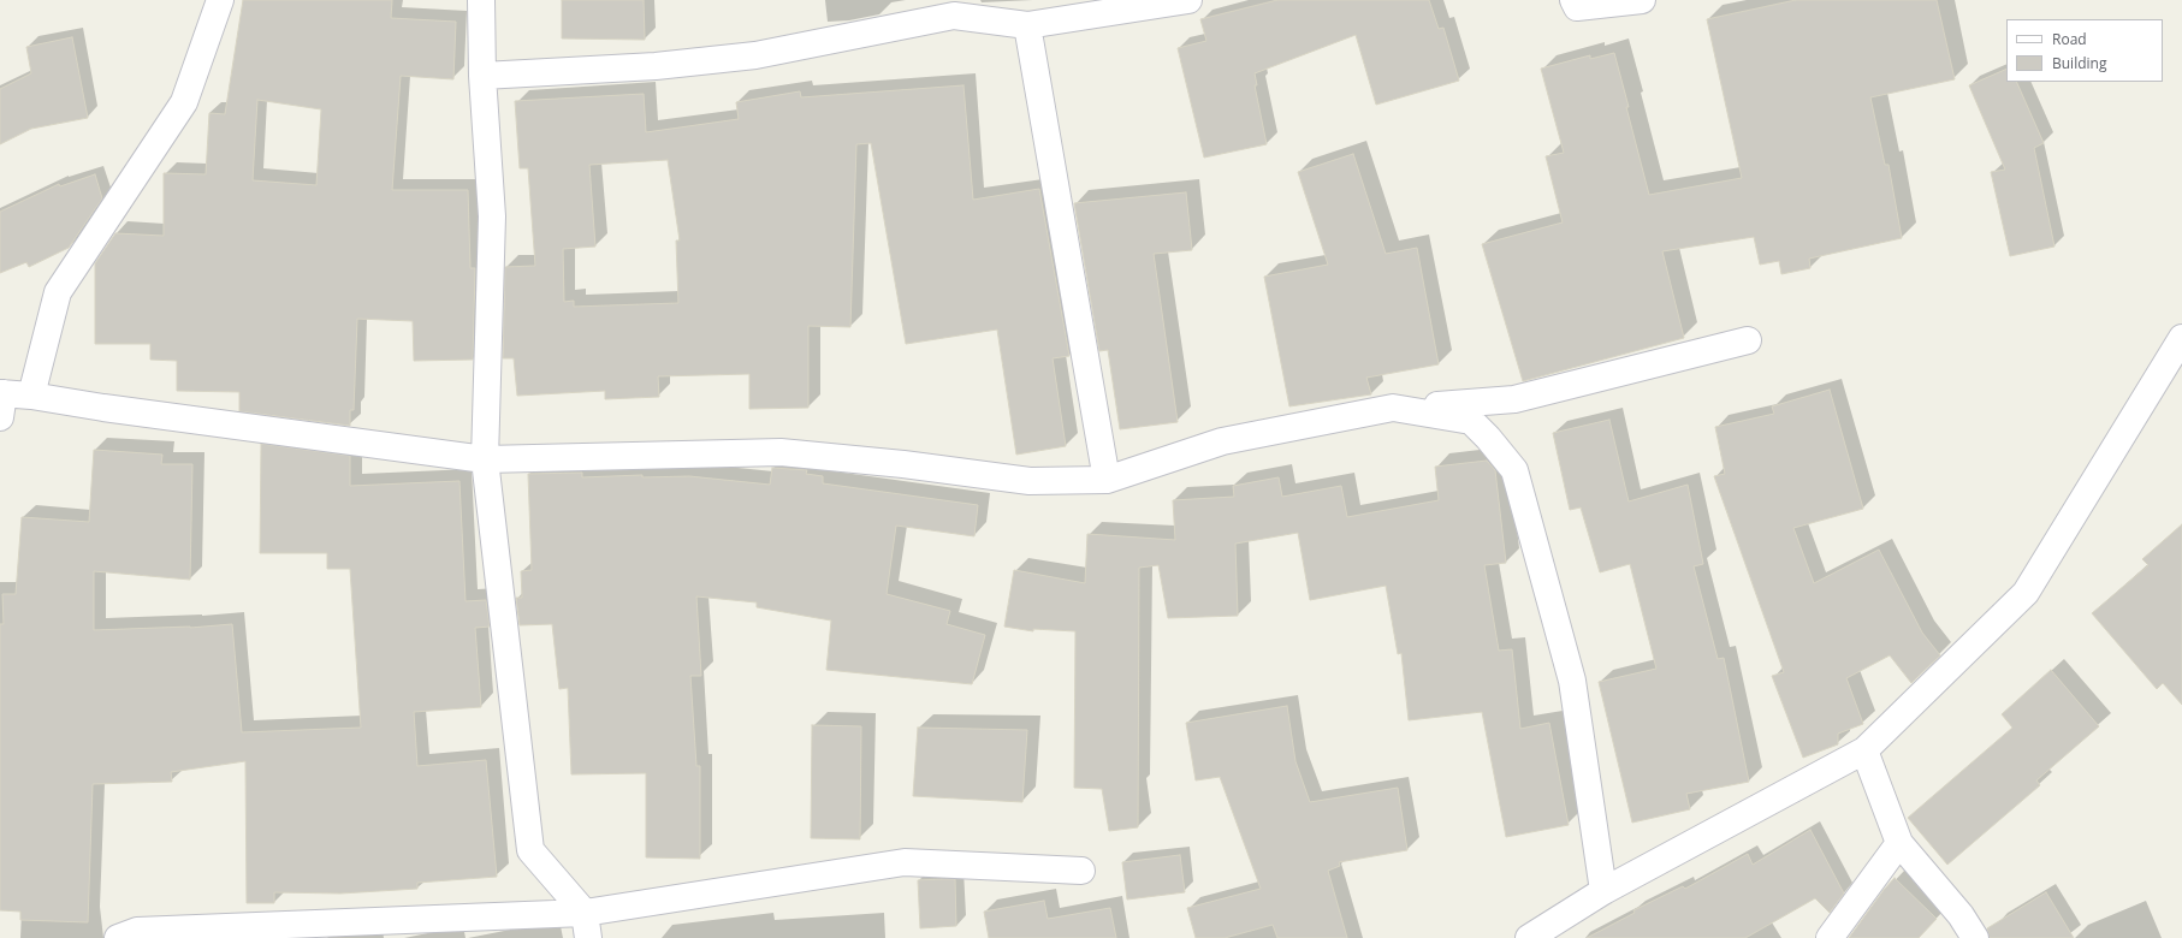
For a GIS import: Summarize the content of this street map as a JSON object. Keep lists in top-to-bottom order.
{
  "legend": ["Road", "Building"]
}
